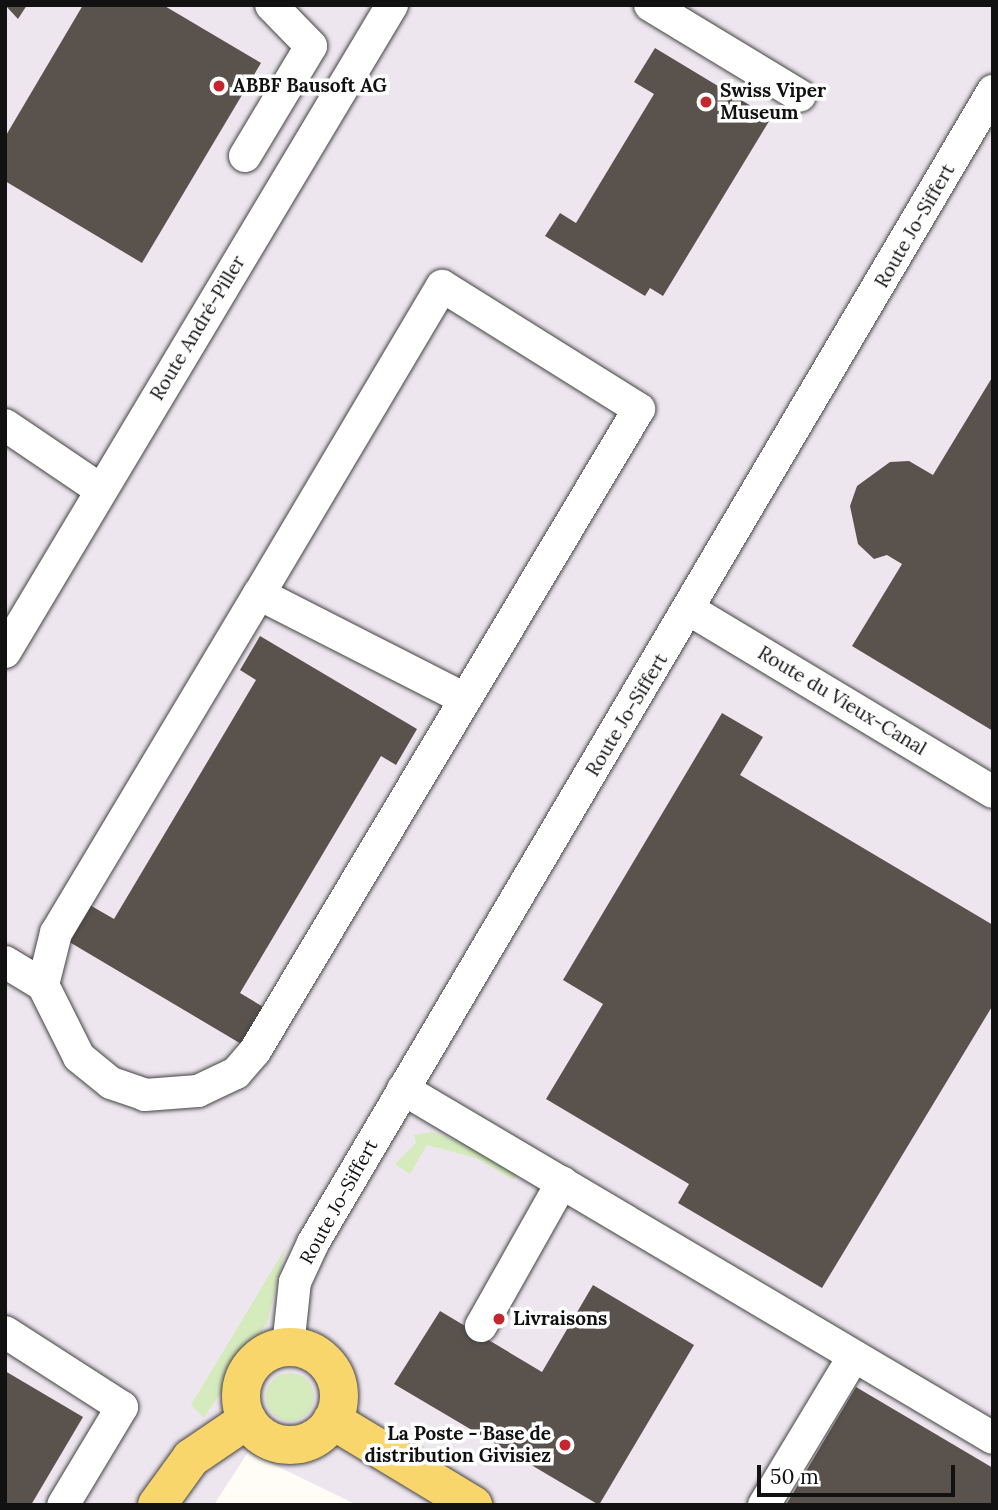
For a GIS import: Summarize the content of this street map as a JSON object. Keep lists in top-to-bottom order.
{
  "streets": {
    "street": ["Route Jo-Siffert", "Route André-Piller", "Route du Vieux-Canal"]
  },
  "crossings": [
    ["Route Jo-Siffert", "Route du Vieux-Canal"]
  ],
  "places": [
    "ABBF Bausoft AG",
    "Swiss Viper Museum",
    "Livraisons",
    "La Poste - Base de distribution Givisiez"
  ],
  "scale_bar": "50 m"
}
